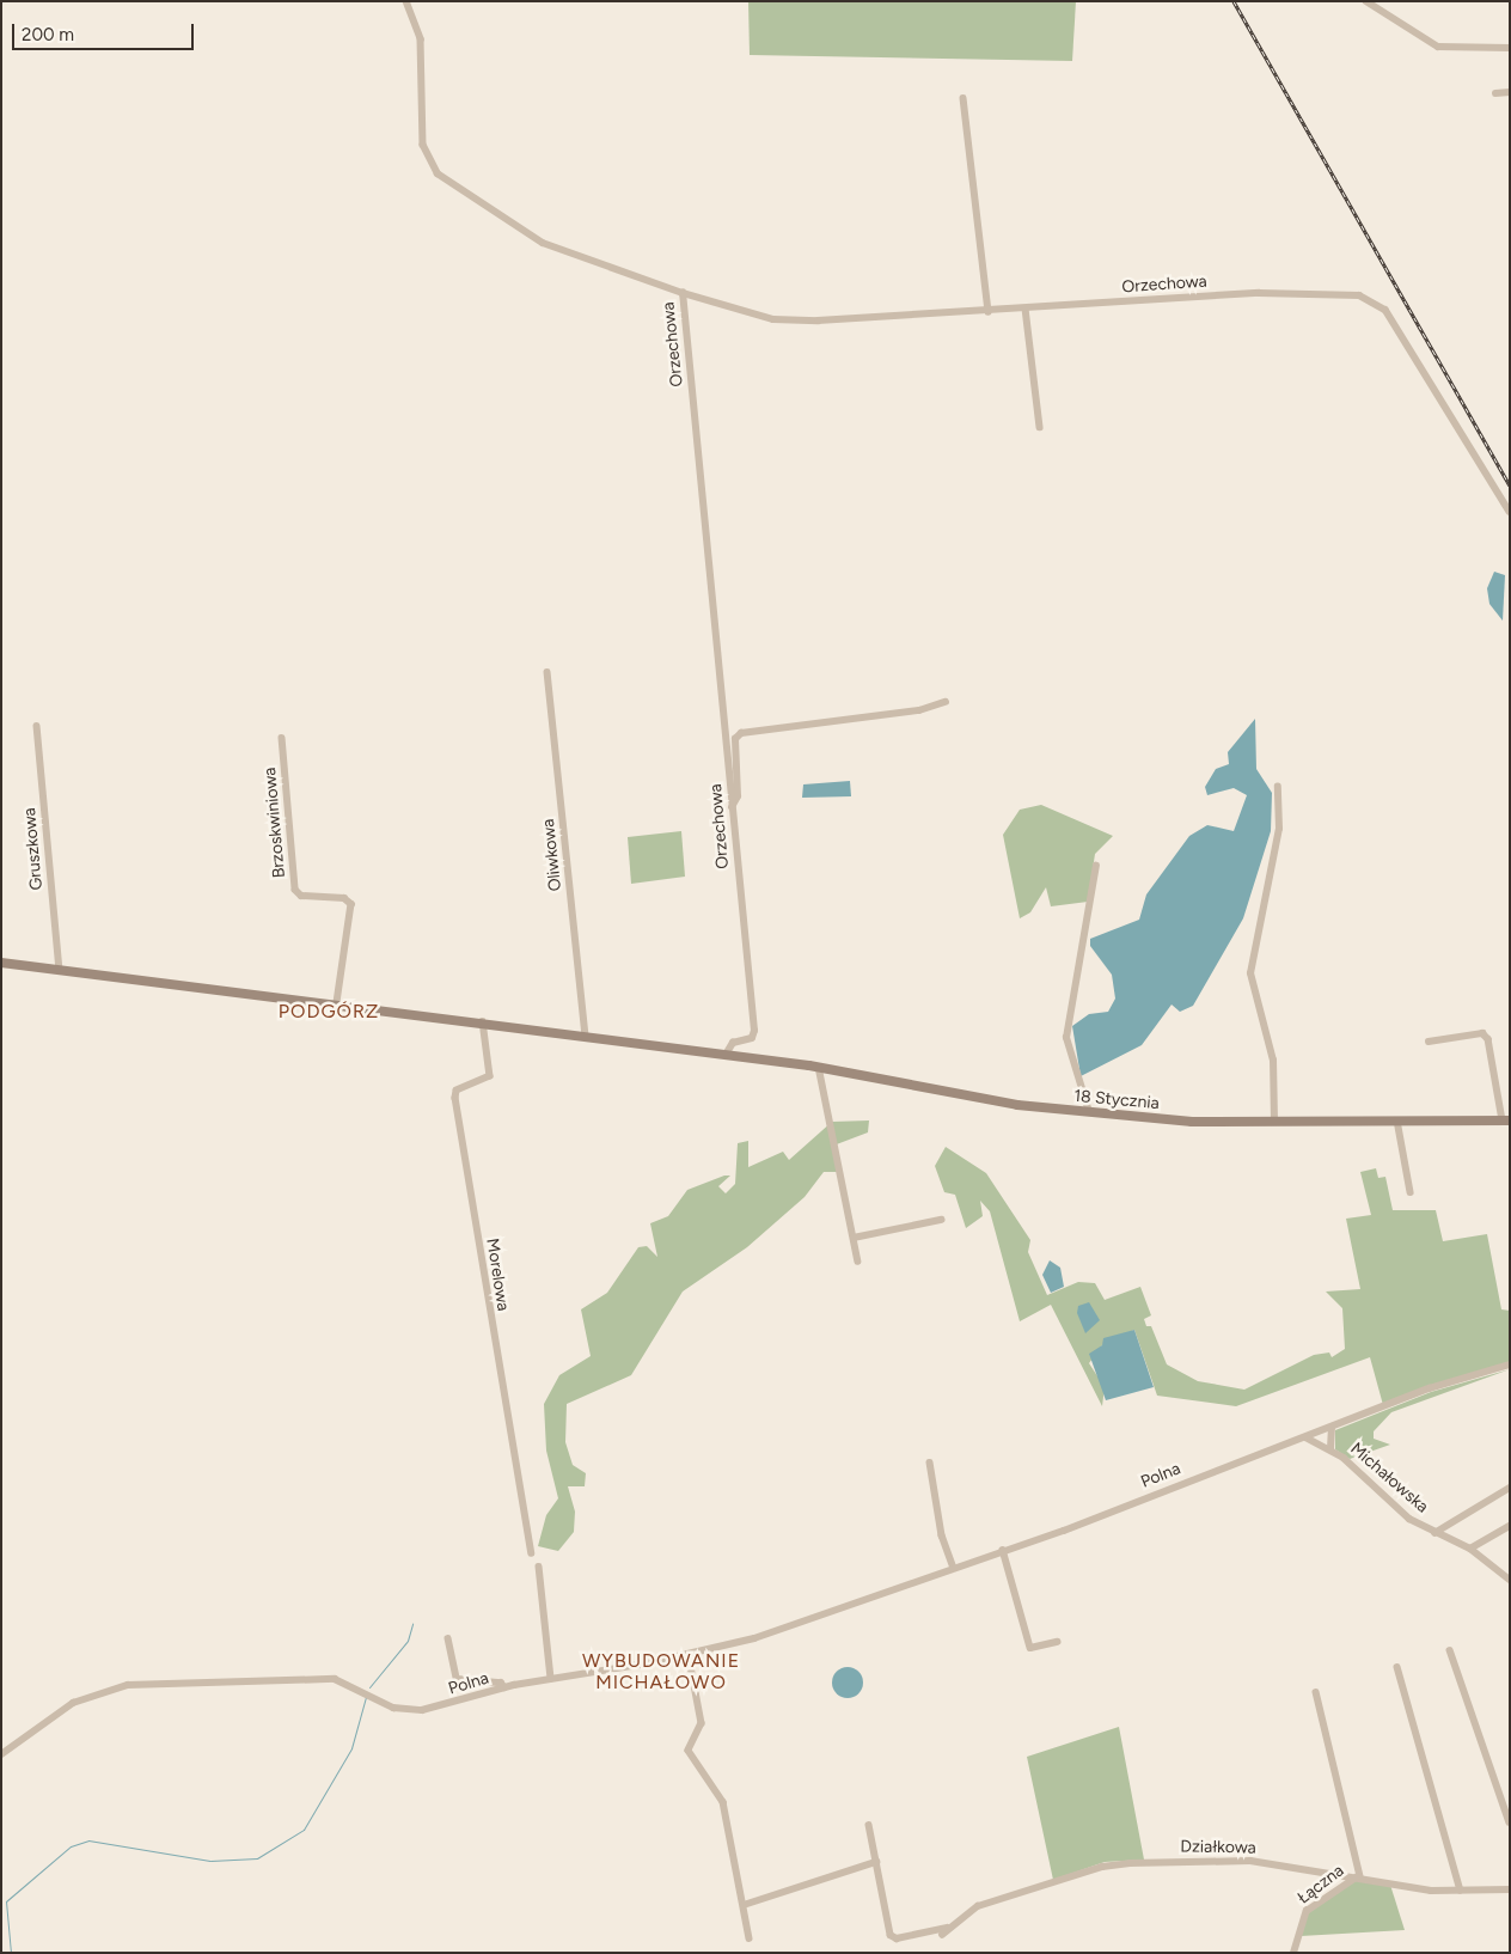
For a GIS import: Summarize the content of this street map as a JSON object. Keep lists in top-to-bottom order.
{
  "streets": {
    "street": [
      "Orzechowa",
      "Brzoskwiniowa",
      "Gruszkowa",
      "Oliwkowa",
      "18 Stycznia",
      "Morelowa",
      "Polna",
      "Michałowska",
      "Działkowa",
      "Łączna"
    ]
  },
  "crossings": [
    ["Orzechowa", "18 Stycznia"],
    ["Brzoskwiniowa", "18 Stycznia"],
    ["Gruszkowa", "18 Stycznia"],
    ["Oliwkowa", "18 Stycznia"],
    ["18 Stycznia", "Morelowa"],
    ["Polna", "Michałowska"],
    ["Działkowa", "Łączna"]
  ],
  "districts": ["PODGÓRZ", "WYBUDOWANIE MICHAŁOWO"],
  "scale_bar": "200 m"
}
